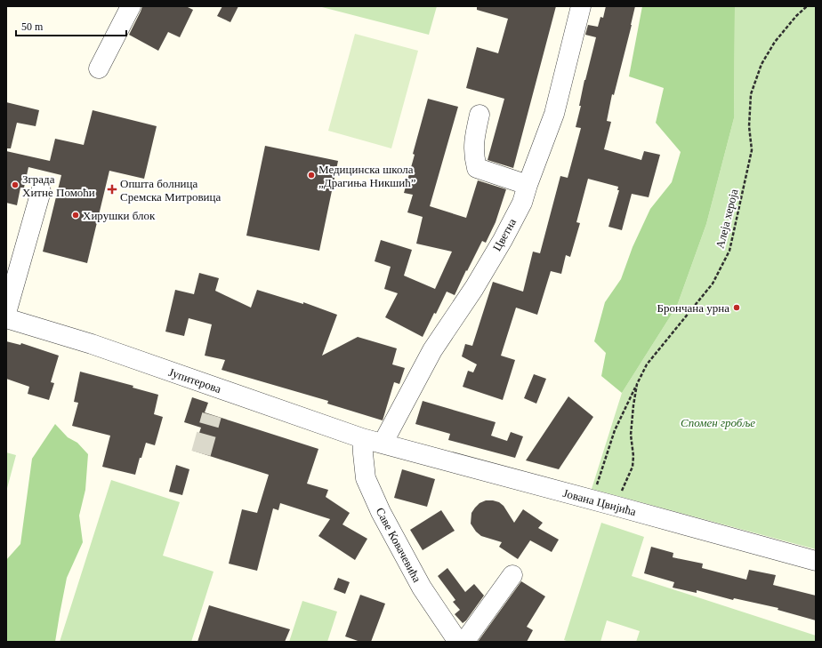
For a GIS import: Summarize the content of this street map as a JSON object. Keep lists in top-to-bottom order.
{
  "streets": {
    "street": [
      "Цветна",
      "Јупитерова",
      "Јована Цвијића",
      "Саве Ковачевића"
    ],
    "path": ["Алеја хероја"]
  },
  "crossings": [
    ["Алеја хероја", "Јована Цвијића"],
    ["Цветна", "Јупитерова"],
    ["Цветна", "Јована Цвијића"],
    ["Јупитерова", "Јована Цвијића"],
    ["Јупитерова", "Саве Ковачевића"]
  ],
  "parks": ["Спомен гробље"],
  "places": {
    "other": [
      "Медицинска школа „Драгиња Никшић”",
      "Зграда Хитне Помоћи",
      "Хирушки блок",
      "Брончана урна"
    ],
    "health": ["Општа болница Сремска Митровица"]
  },
  "scale_bar": "50 m"
}
